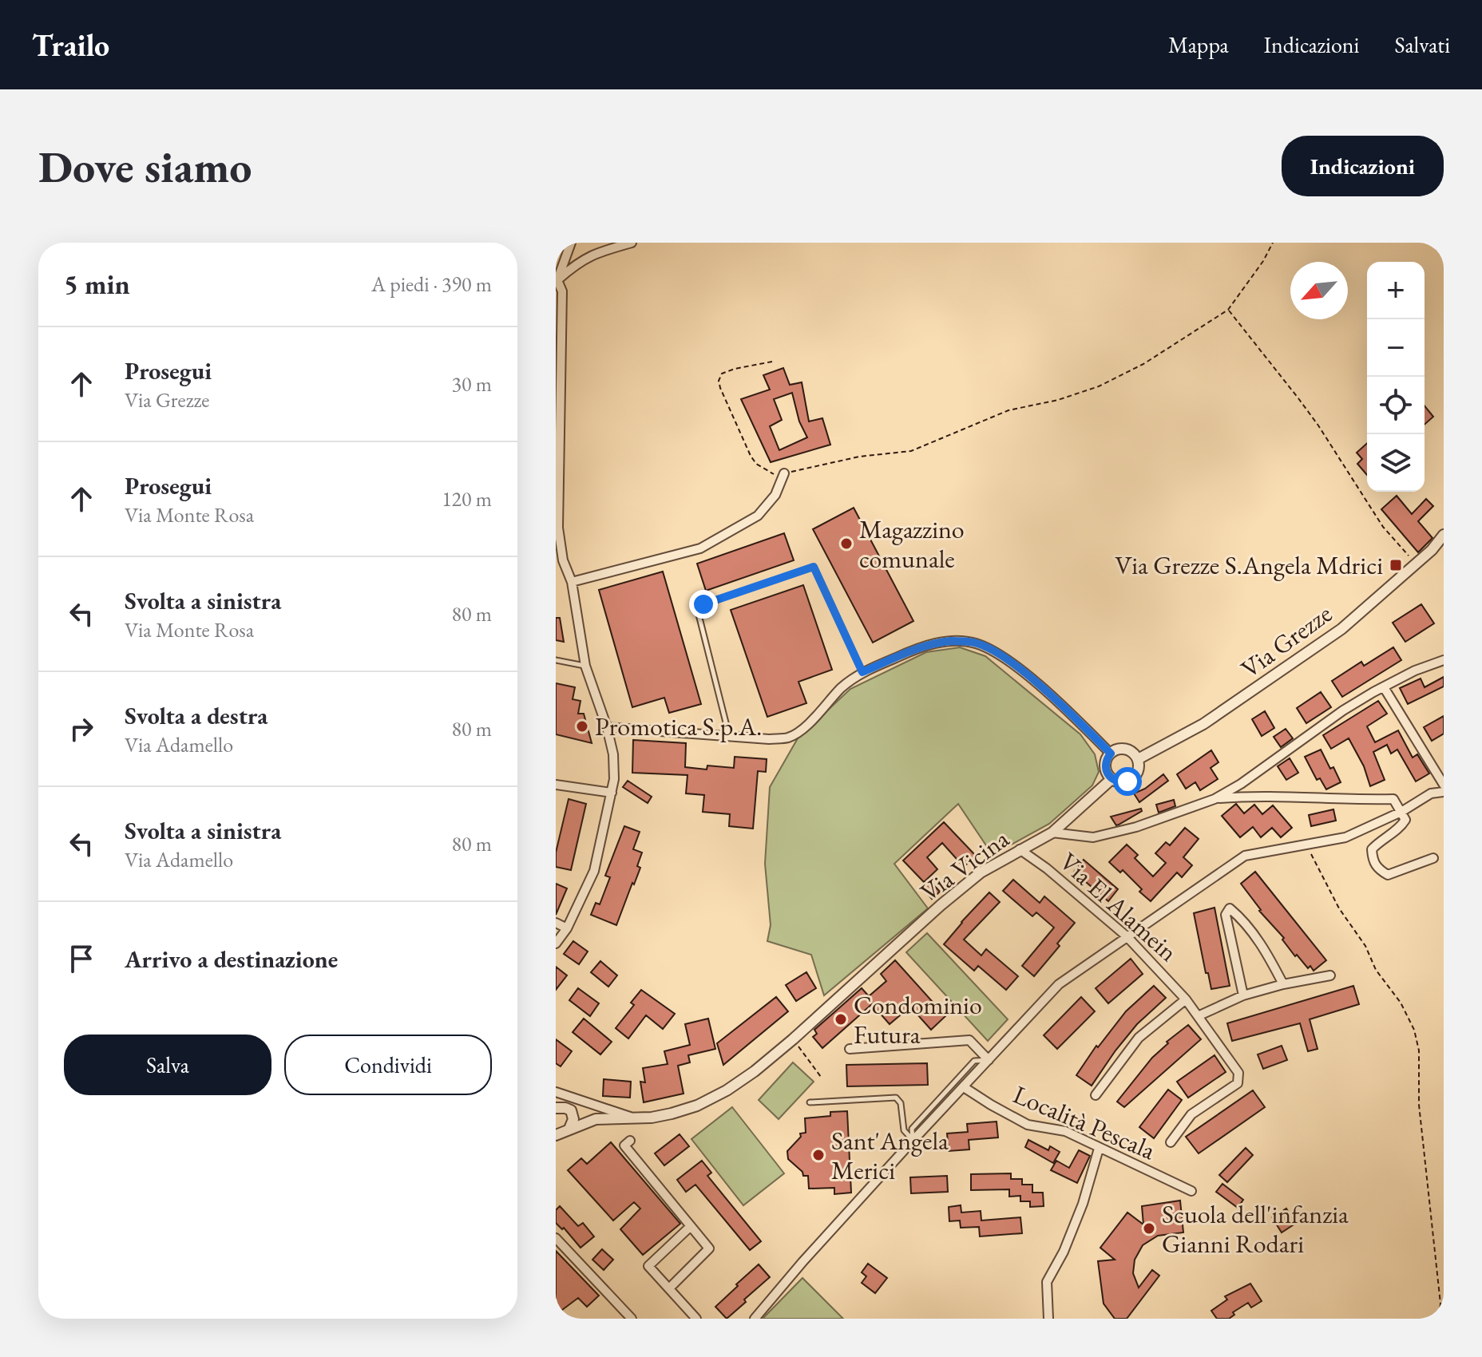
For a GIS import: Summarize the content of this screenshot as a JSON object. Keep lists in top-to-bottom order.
{
  "streets": {
    "street": [
      "Via Grezze",
      "Via Vicina",
      "Via El Alamein",
      "Località Pescala"
    ]
  },
  "crossings": [
    ["Via Grezze", "Via Vicina"],
    ["Via Vicina", "Via El Alamein"]
  ],
  "places": {
    "other": [
      "Magazzino comunale",
      "Promotica S.p.A.",
      "Condominio Futura",
      "Sant'Angela Merici",
      "Scuola dell'infanzia Gianni Rodari"
    ],
    "transit": ["Via Grezze S.Angela Mdrici"]
  },
  "north": "bottom left",
  "page": {
    "header": "Trailo",
    "nav": ["Mappa", "Indicazioni", "Salvati"],
    "buttons": [
      "Indicazioni",
      ["Salva", "Condividi"]
    ],
    "title": "Dove siamo",
    "heading": ["5 min", "A piedi · 390 m"],
    "map_buttons": ["+", "−"],
    "list": [
      ["Prosegui", "Via Grezze", "30 m"],
      ["Prosegui", "Via Monte Rosa", "120 m"],
      ["Svolta a sinistra", "Via Monte Rosa", "80 m"],
      ["Svolta a destra", "Via Adamello", "80 m"],
      ["Svolta a sinistra", "Via Adamello", "80 m"],
      "Arrivo a destinazione"
    ]
  }
}
